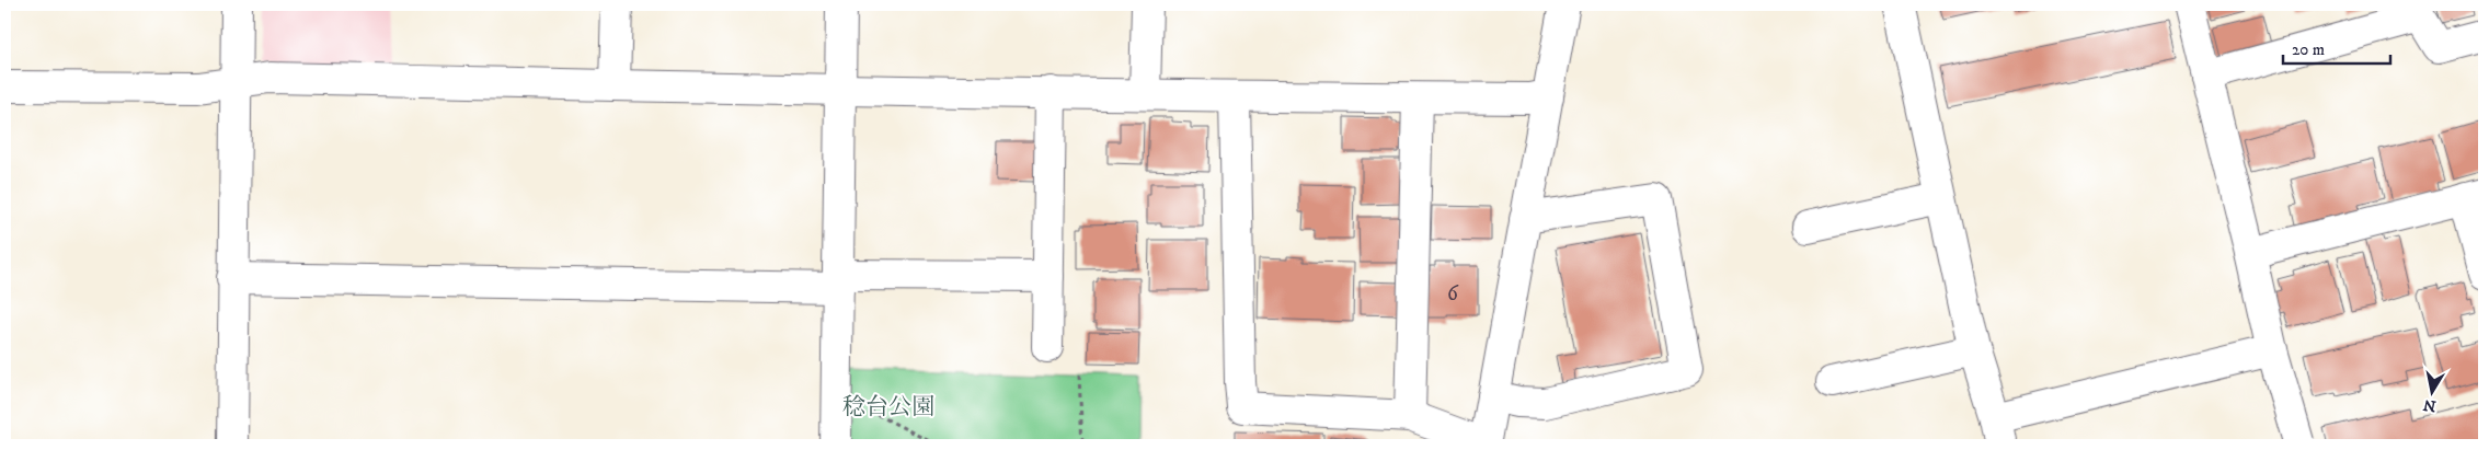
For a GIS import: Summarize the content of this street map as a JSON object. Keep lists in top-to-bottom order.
{
  "parks": ["稔台公園"],
  "house_numbers": ["6"],
  "scale_bar": "20 m",
  "north": "bottom"
}
